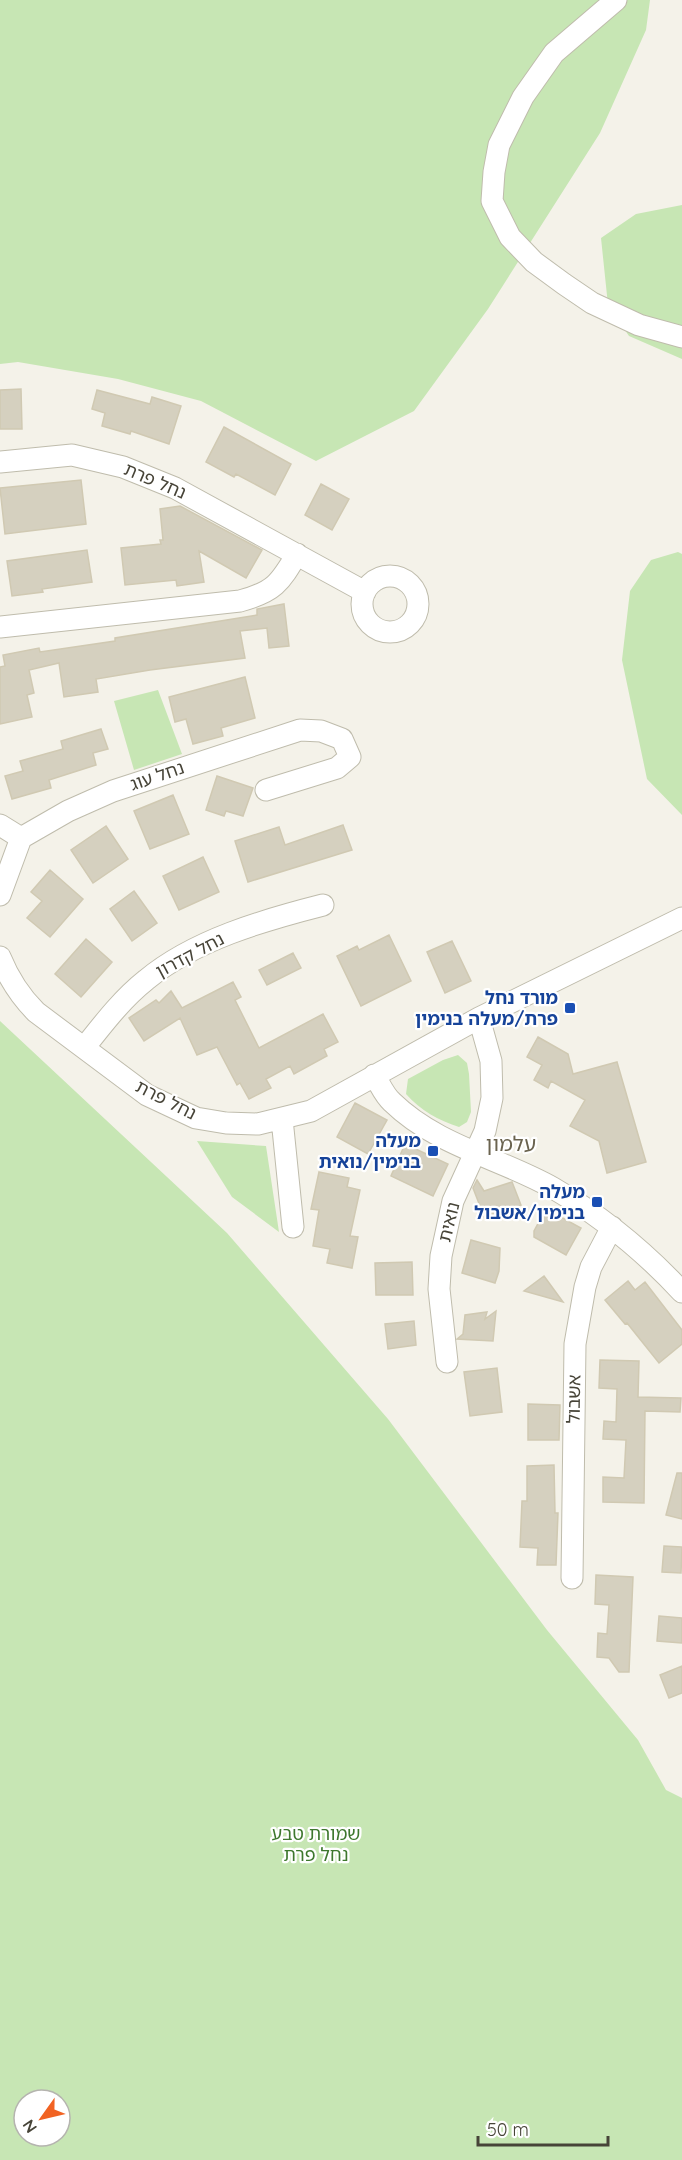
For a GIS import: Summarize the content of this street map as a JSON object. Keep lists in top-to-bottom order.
{
  "streets": {
    "street": [
      "נחל פרת",
      "נחל עוג",
      "נחל קדרון",
      "נואית",
      "אשבול"
    ]
  },
  "crossings": [
    ["נחל פרת", "נחל קדרון"],
    ["נחל פרת", "נואית"]
  ],
  "districts": ["עלמון"],
  "parks": ["שמורת טבע נחל פרת"],
  "places": {
    "transit": ["מורד נחל פרת/מעלה בנימין", "מעלה בנימין/נואית", "מעלה בנימין/אשבול"]
  },
  "scale_bar": "50 m",
  "north": "bottom left"
}
